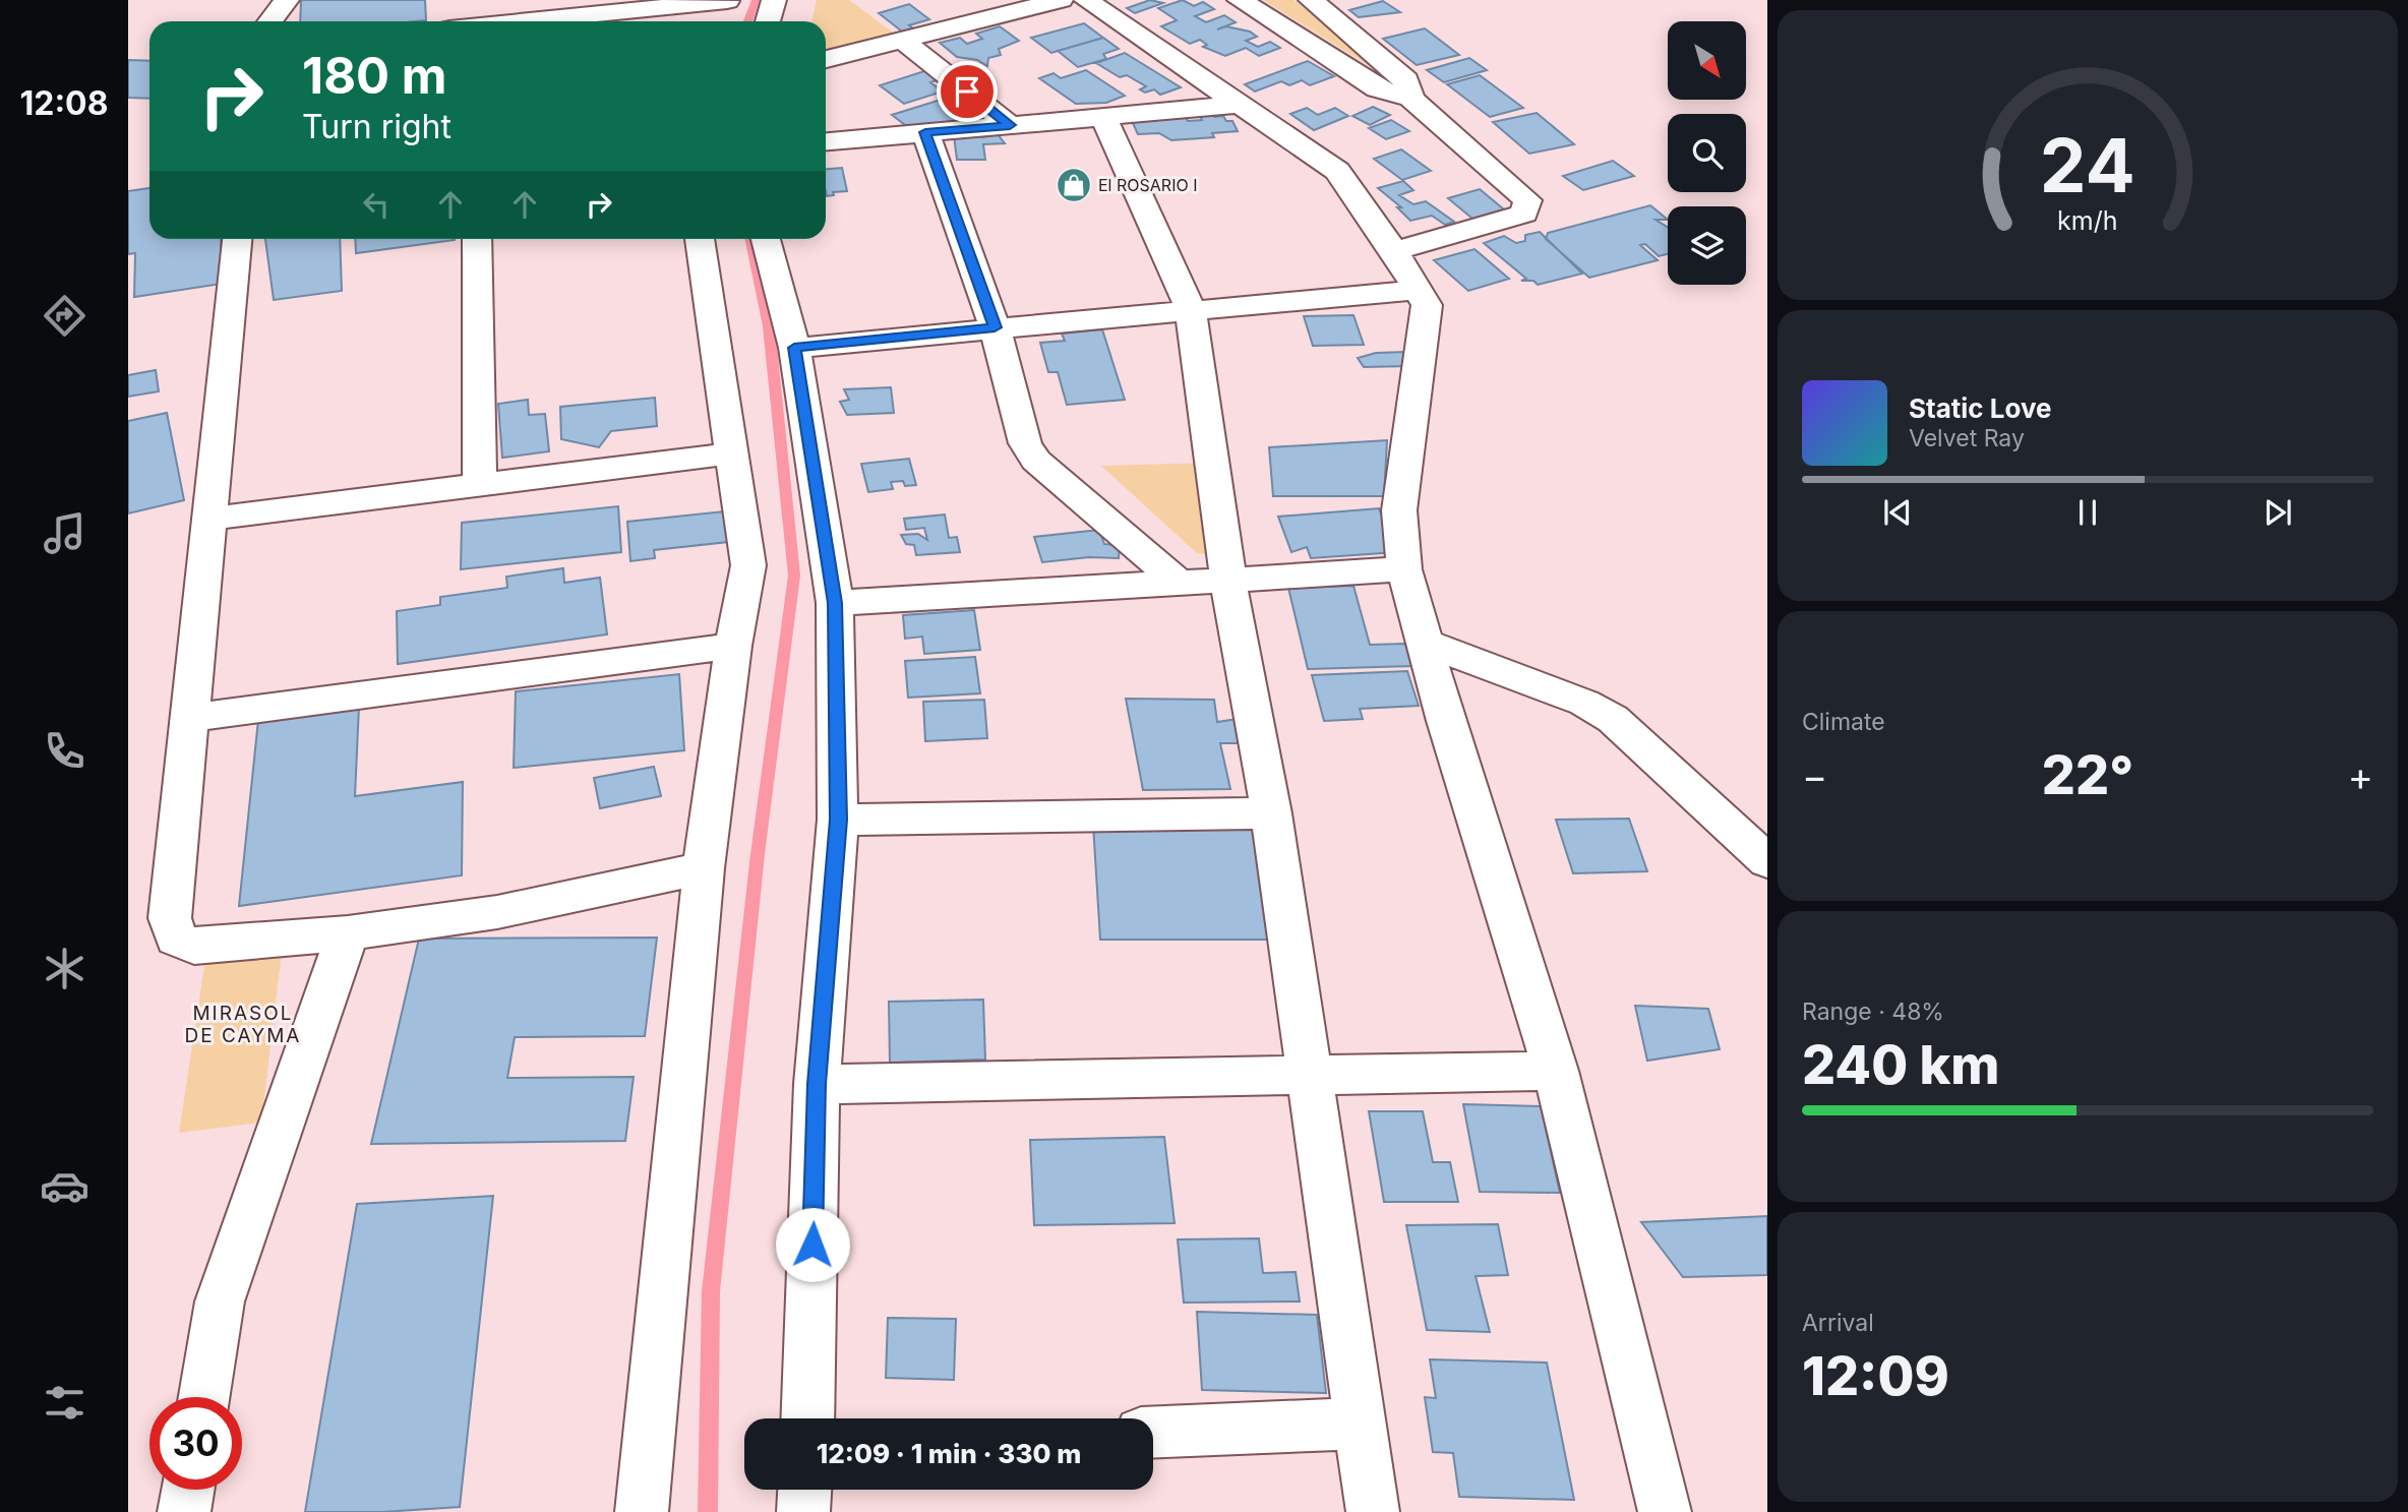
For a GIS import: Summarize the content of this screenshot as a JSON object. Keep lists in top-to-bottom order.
{
  "districts": ["MIRASOL DE CAYMA"],
  "places": {
    "shop": ["El ROSARIO I"]
  },
  "north": "bottom right",
  "page": {
    "tabs": "12:08",
    "turn": ["180 m", "Turn right"],
    "song": ["Static Love", "Velvet Ray"],
    "tile": [
      "Climate",
      ["Range · 48%", "240 km"],
      ["Arrival", "12:09"]
    ],
    "heat": ["−", "22°", "+"],
    "limit": "30",
    "trip": "12:09 · 1 min · 330 m",
    "gauge": ["24", "km/h"]
  }
}
